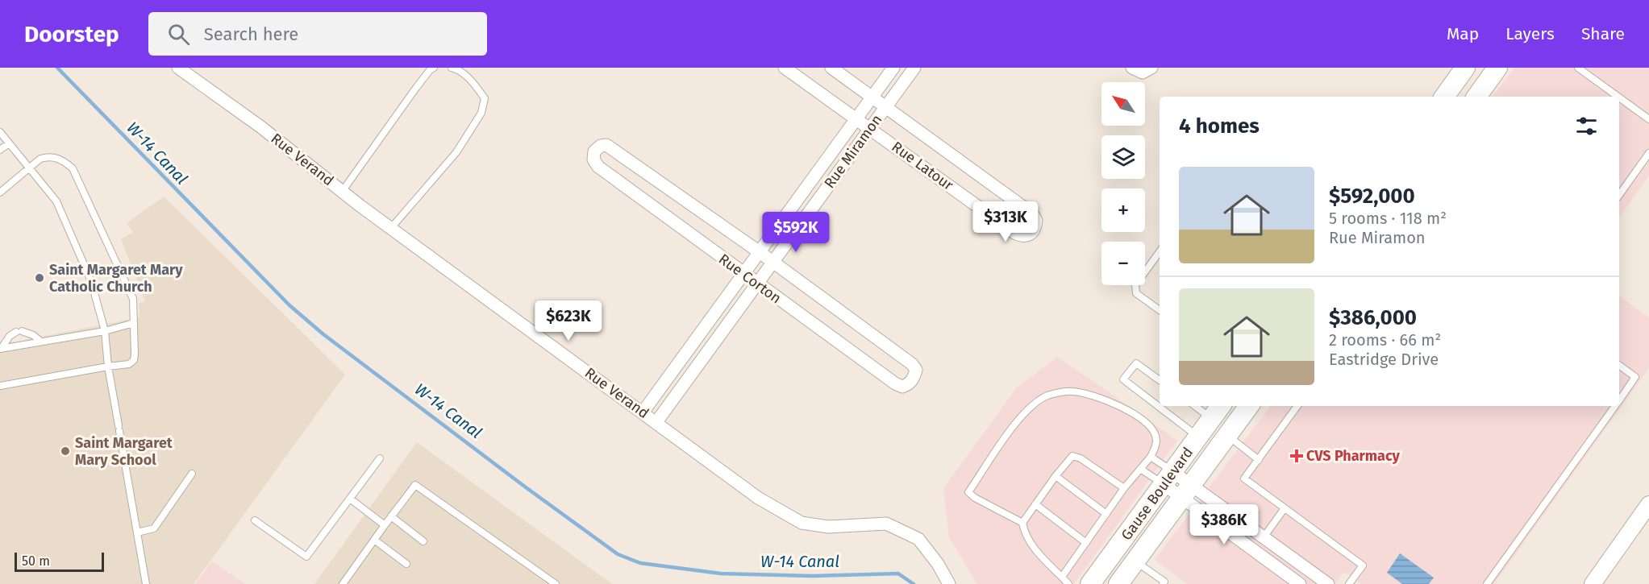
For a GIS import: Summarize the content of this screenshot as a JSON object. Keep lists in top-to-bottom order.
{
  "streets": {
    "main road": ["Gause Boulevard"],
    "street": [
      "Rue Miramon",
      "Rue Verand",
      "Rue Latour",
      "Rue Corton"
    ]
  },
  "crossings": [
    ["Rue Miramon", "Rue Verand"],
    ["Rue Miramon", "Rue Latour"],
    ["Rue Miramon", "Rue Corton"]
  ],
  "water": ["W-14 Canal"],
  "places": {
    "other": ["Saint Margaret Mary Catholic Church", "Saint Margaret Mary School"],
    "health": ["CVS Pharmacy"]
  },
  "scale_bar": "50 m",
  "north": "top left",
  "page": {
    "header": "Doorstep",
    "search": "Search here",
    "nav": ["Map", "Layers", "Share"],
    "map_buttons": ["+", "−"],
    "heading": "4 homes",
    "list": [
      {
        "name": "$592,000",
        "note": "5 rooms · 118 m² · Rue Miramon"
      },
      {
        "name": "$386,000",
        "note": "2 rooms · 66 m² · Eastridge Drive"
      }
    ],
    "price": [
      "$313K",
      "$592K",
      "$623K",
      "$386K"
    ],
    "scale": "50 m"
  }
}
